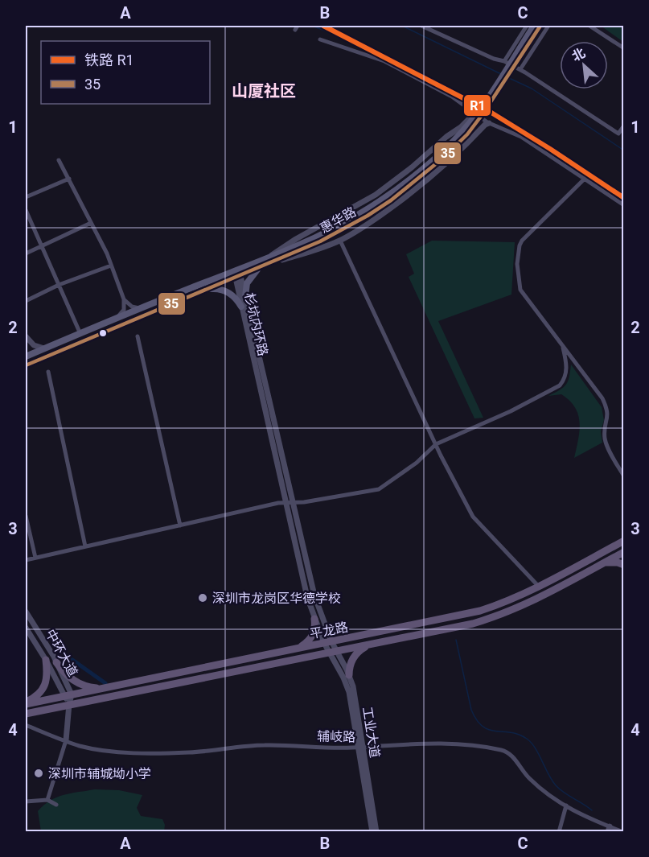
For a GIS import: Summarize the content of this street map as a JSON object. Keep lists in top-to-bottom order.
{
  "streets": {
    "main road": ["惠华路", "平龙路"],
    "street": [
      "杉坑内环路",
      "中环大道",
      "工业大道",
      "辅岐路"
    ]
  },
  "crossings": [
    ["惠华路", "杉坑内环路"],
    ["杉坑内环路", "平龙路"],
    ["杉坑内环路", "工业大道"],
    ["平龙路", "中环大道"],
    ["平龙路", "工业大道"],
    ["工业大道", "辅岐路"]
  ],
  "districts": ["山厦社区"],
  "places": ["深圳市龙岗区华德学校", "深圳市辅城坳小学"],
  "lines": ["rail line R1", "transit line 35"],
  "legend": ["铁路 R1", "35"],
  "north": "top left",
  "grid": {
    "columns": ["A", "B", "C"],
    "rows": [
      "1",
      "2",
      "3",
      "4"
    ]
  }
}
